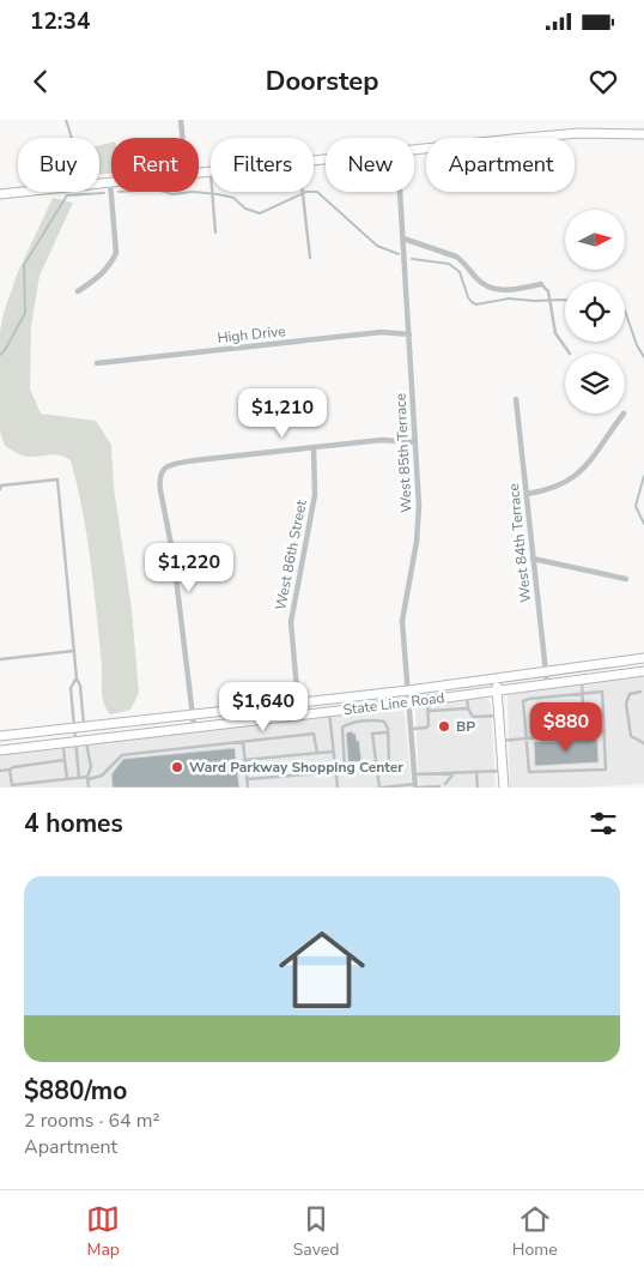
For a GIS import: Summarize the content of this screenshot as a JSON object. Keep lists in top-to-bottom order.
{
  "streets": {
    "main road": ["State Line Road"],
    "street": [
      "High Drive",
      "West 85th Terrace",
      "West 84th Terrace",
      "West 86th Street"
    ]
  },
  "crossings": [
    ["High Drive", "West 85th Terrace"],
    ["West 85th Terrace", "State Line Road"],
    ["West 84th Terrace", "State Line Road"],
    ["West 86th Street", "State Line Road"]
  ],
  "places": ["BP", "Ward Parkway Shopping Center"],
  "north": "right",
  "page": {
    "status": "12:34",
    "header": "Doorstep",
    "chip": [
      "Buy",
      "Rent",
      "Filters",
      "New",
      "Apartment"
    ],
    "price": [
      "$1,210",
      "$1,220",
      "$1,640",
      "$880"
    ],
    "heading": "4 homes",
    "list": [
      {
        "name": "$880/mo",
        "note": "2 rooms · 64 m² · Apartment"
      }
    ],
    "tabs": ["Map", "Saved", "Home"]
  }
}
